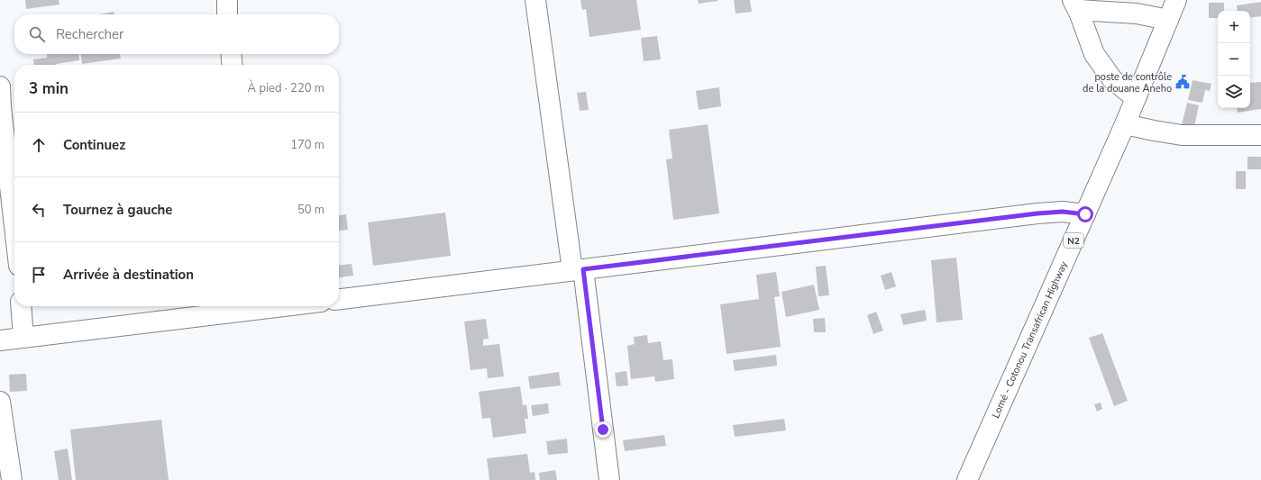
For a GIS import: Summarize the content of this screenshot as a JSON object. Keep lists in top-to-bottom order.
{
  "streets": {
    "main road": ["N2", "Lomé - Cotonou Transafrican Highway"]
  },
  "places": {
    "public building": ["poste de contrôle de la douane Aneho"]
  },
  "page": {
    "map_buttons": ["+", "−"],
    "search": "Rechercher",
    "heading": ["3 min", "À pied · 220 m"],
    "list": [
      ["Continuez", "170 m"],
      ["Tournez à gauche", "50 m"],
      "Arrivée à destination"
    ]
  }
}
